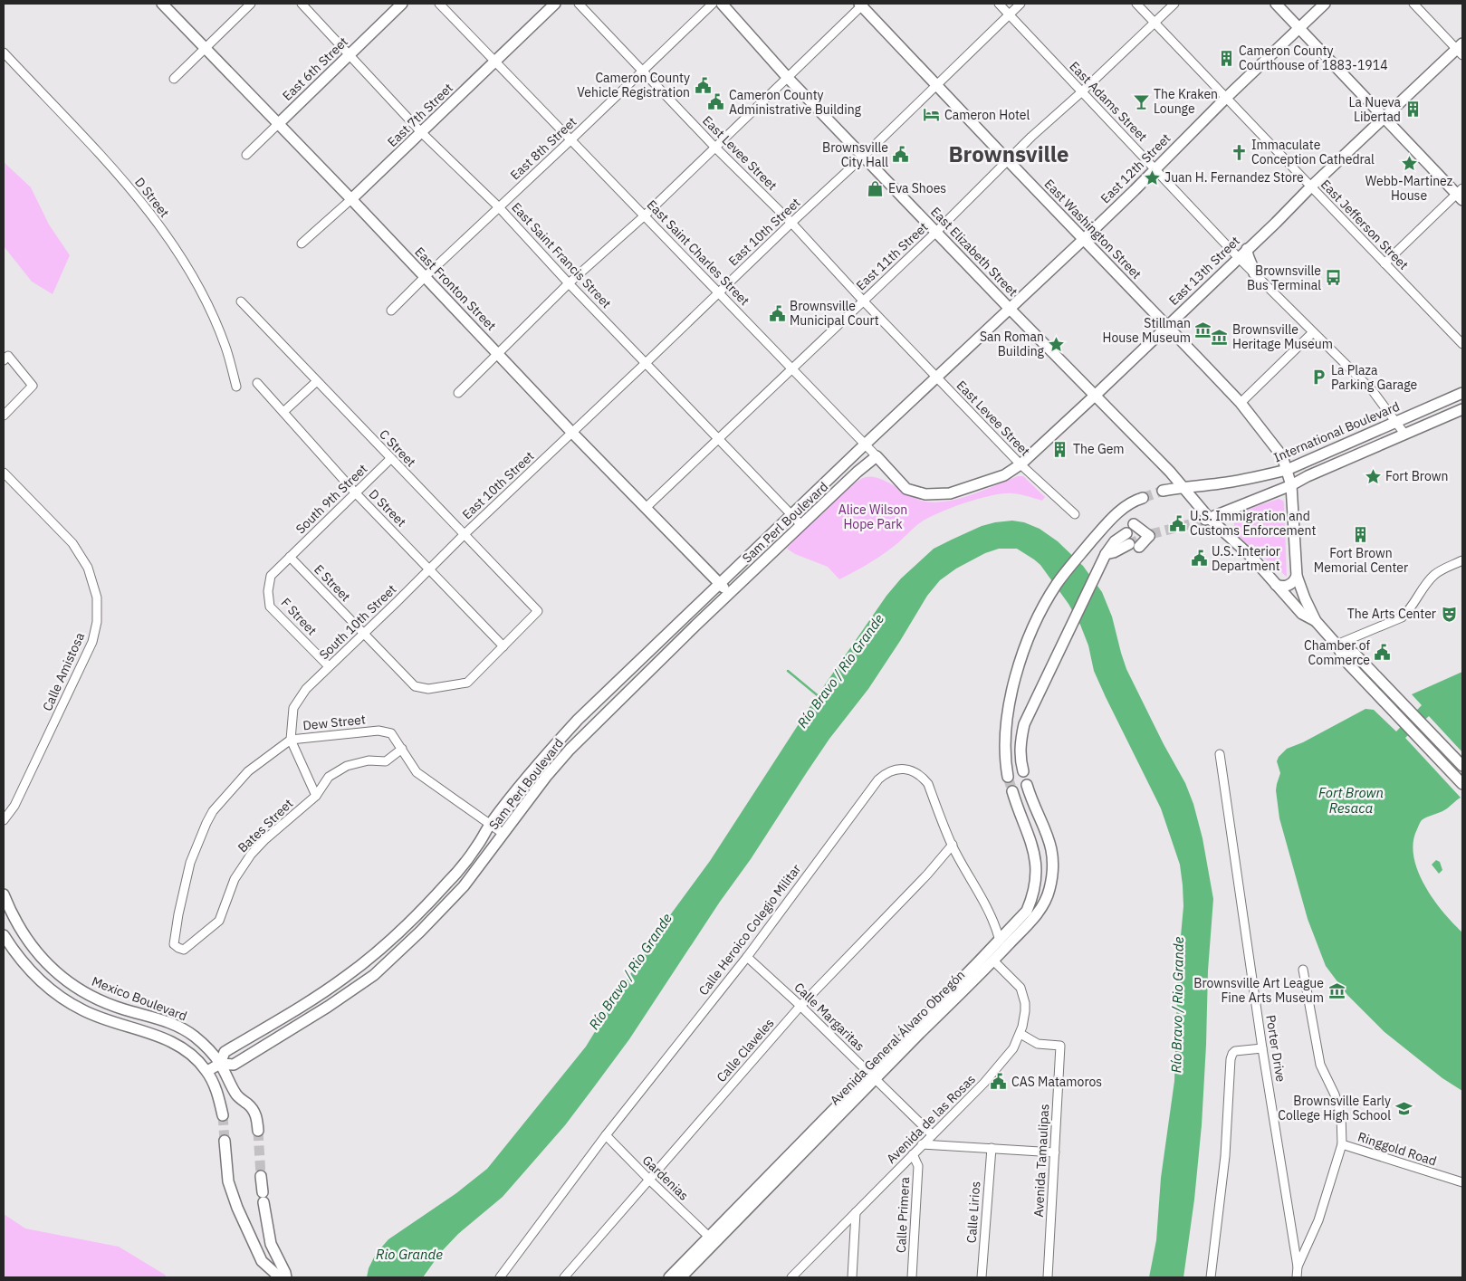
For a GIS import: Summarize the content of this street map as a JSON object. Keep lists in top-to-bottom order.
{
  "streets": {
    "main road": [
      "East 6th Street",
      "East 7th Street",
      "East 12th Street",
      "East Washington Street",
      "East Elizabeth Street",
      "East Saint Charles Street",
      "East 13th Street",
      "East Fronton Street",
      "International Boulevard",
      "Sam Perl Boulevard",
      "Mexico Boulevard",
      "Avenida General Álvaro Obregón"
    ],
    "street": [
      "East Adams Street",
      "East 8th Street",
      "East Levee Street",
      "D Street",
      "East Jefferson Street",
      "East 10th Street",
      "East Saint Francis Street",
      "East 11th Street",
      "C Street",
      "South 9th Street",
      "E Street",
      "F Street",
      "South 10th Street",
      "Calle Amistosa",
      "Dew Street",
      "Bates Street",
      "Calle Heroico Colegio Militar",
      "Calle Margaritas",
      "Porter Drive",
      "Calle Claveles",
      "Avenida de las Rosas",
      "Ringgold Road",
      "Avenida Tamaulipas",
      "Gardenias",
      "Calle Lirios",
      "Calle Primera"
    ]
  },
  "crossings": [
    ["East 6th Street", "East Saint Francis Street"],
    ["East 6th Street", "East Fronton Street"],
    ["East Adams Street", "East 12th Street"],
    ["East Adams Street", "East 10th Street"],
    ["East Adams Street", "East 11th Street"],
    ["East Adams Street", "East 13th Street"],
    ["East Adams Street", "International Boulevard"],
    ["East 7th Street", "East Saint Charles Street"],
    ["East 7th Street", "East Saint Francis Street"],
    ["East 7th Street", "East Fronton Street"],
    ["East 8th Street", "East Levee Street"],
    ["East 8th Street", "East Saint Charles Street"],
    ["East 8th Street", "East Saint Francis Street"],
    ["East 8th Street", "East Fronton Street"],
    ["East Levee Street", "East 12th Street"],
    ["East Levee Street", "East 10th Street"],
    ["East Levee Street", "East 11th Street"],
    ["East Levee Street", "East 13th Street"],
    ["East 12th Street", "East Jefferson Street"],
    ["East 12th Street", "East Washington Street"],
    ["East 12th Street", "East Elizabeth Street"],
    ["East 12th Street", "East Saint Charles Street"],
    ["East 12th Street", "Sam Perl Boulevard"],
    ["D Street", "C Street"],
    ["D Street", "South 9th Street"],
    ["D Street", "E Street"],
    ["D Street", "South 10th Street"],
    ["East Jefferson Street", "East 11th Street"],
    ["East Jefferson Street", "East 13th Street"],
    ["East Washington Street", "East 10th Street"],
    ["East Washington Street", "East Elizabeth Street"],
    ["East Washington Street", "East 11th Street"],
    ["East Washington Street", "East 13th Street"],
    ["East Washington Street", "International Boulevard"],
    ["East 10th Street", "East Elizabeth Street"],
    ["East 10th Street", "East Saint Charles Street"],
    ["East 10th Street", "East Saint Francis Street"],
    ["East 10th Street", "East Fronton Street"],
    ["East 10th Street", "C Street"],
    ["East 10th Street", "South 10th Street"],
    ["East Elizabeth Street", "East 11th Street"],
    ["East Elizabeth Street", "East 13th Street"],
    ["East Elizabeth Street", "International Boulevard"],
    ["East Saint Charles Street", "East 11th Street"],
    ["East Saint Charles Street", "East 13th Street"],
    ["East Saint Charles Street", "Sam Perl Boulevard"],
    ["East Saint Francis Street", "East 11th Street"],
    ["East Saint Francis Street", "Sam Perl Boulevard"],
    ["East 11th Street", "East Fronton Street"],
    ["East Fronton Street", "Sam Perl Boulevard"],
    ["C Street", "South 9th Street"],
    ["C Street", "E Street"],
    ["C Street", "South 10th Street"],
    ["South 9th Street", "E Street"],
    ["South 9th Street", "F Street"],
    ["Sam Perl Boulevard", "Dew Street"],
    ["Sam Perl Boulevard", "Mexico Boulevard"],
    ["E Street", "F Street"],
    ["E Street", "South 10th Street"],
    ["F Street", "South 10th Street"],
    ["South 10th Street", "Dew Street"],
    ["Dew Street", "Bates Street"],
    ["Calle Heroico Colegio Militar", "Calle Margaritas"],
    ["Calle Heroico Colegio Militar", "Avenida General Álvaro Obregón"],
    ["Calle Heroico Colegio Militar", "Calle Claveles"],
    ["Calle Heroico Colegio Militar", "Gardenias"],
    ["Calle Margaritas", "Avenida General Álvaro Obregón"],
    ["Calle Margaritas", "Calle Claveles"],
    ["Calle Margaritas", "Avenida de las Rosas"],
    ["Avenida General Álvaro Obregón", "Avenida de las Rosas"],
    ["Avenida General Álvaro Obregón", "Gardenias"],
    ["Calle Claveles", "Gardenias"],
    ["Avenida de las Rosas", "Avenida Tamaulipas"],
    ["Avenida de las Rosas", "Calle Primera"]
  ],
  "districts": ["Brownsville"],
  "water": ["Río Bravo / Rio Grande", "Fort Brown Resaca", "Rio Grande"],
  "parks": ["Alice Wilson Hope Park"],
  "places": {
    "building": [
      "Cameron County Courthouse of 1883-1914",
      "La Nueva Libertad",
      "The Gem",
      "Fort Brown Memorial Center"
    ],
    "public building": [
      "Cameron County Vehicle Registration",
      "Cameron County Administrative Building",
      "Brownsville City Hall",
      "Brownsville Municipal Court",
      "U.S. Immigration and Customs Enforcement",
      "U.S. Interior Department",
      "Chamber of Commerce",
      "CAS Matamoros"
    ],
    "bar": ["The Kraken Lounge"],
    "hotel": ["Cameron Hotel"],
    "church": ["Immaculate Conception Cathedral"],
    "place": [
      "Webb-Martinez House",
      "Juan H. Fernandez Store",
      "San Roman Building",
      "Fort Brown"
    ],
    "shop": ["Eva Shoes"],
    "bus stop": ["Brownsville Bus Terminal"],
    "museum": ["Stillman House Museum", "Brownsville Heritage Museum", "Brownsville Art League Fine Arts Museum"],
    "parking": ["La Plaza Parking Garage"],
    "theatre": ["The Arts Center"],
    "school or university": ["Brownsville Early College High School"]
  }
}
